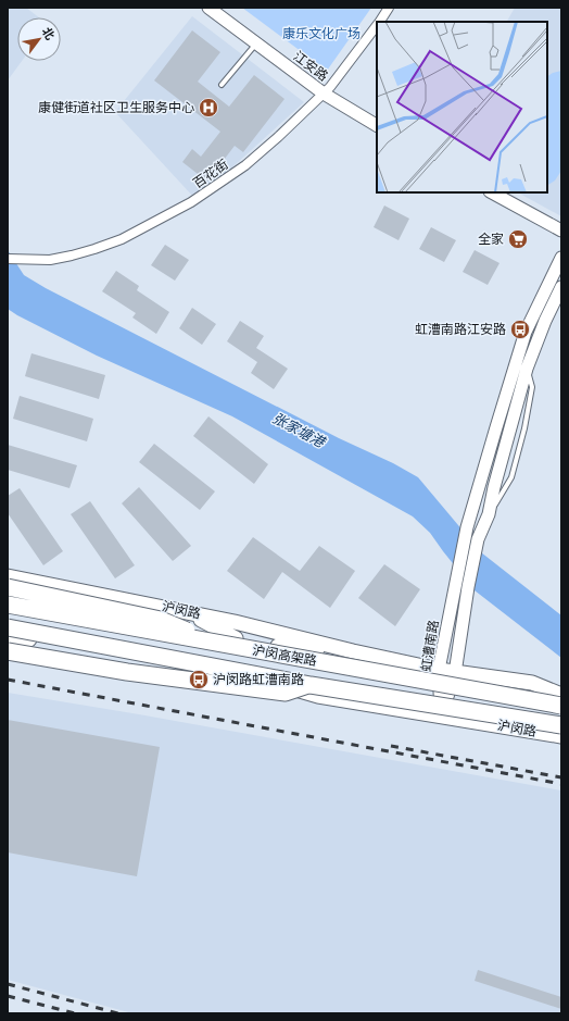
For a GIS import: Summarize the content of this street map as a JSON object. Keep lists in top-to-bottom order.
{
  "streets": {
    "highway": ["沪闵高架路"],
    "main road": ["江安路", "沪闵路", "虹漕南路"],
    "street": ["百花街"]
  },
  "crossings": [
    ["江安路", "百花街"],
    ["沪闵路", "虹漕南路"],
    ["沪闵路", "沪闵高架路"]
  ],
  "water": ["张家塘港"],
  "parks": ["康乐文化广场"],
  "places": {
    "hospital": ["康健街道社区卫生服务中心"],
    "supermarket": ["全家"],
    "bus stop": ["虹漕南路江安路", "沪闵路虹漕南路"]
  },
  "north": "top right"
}
